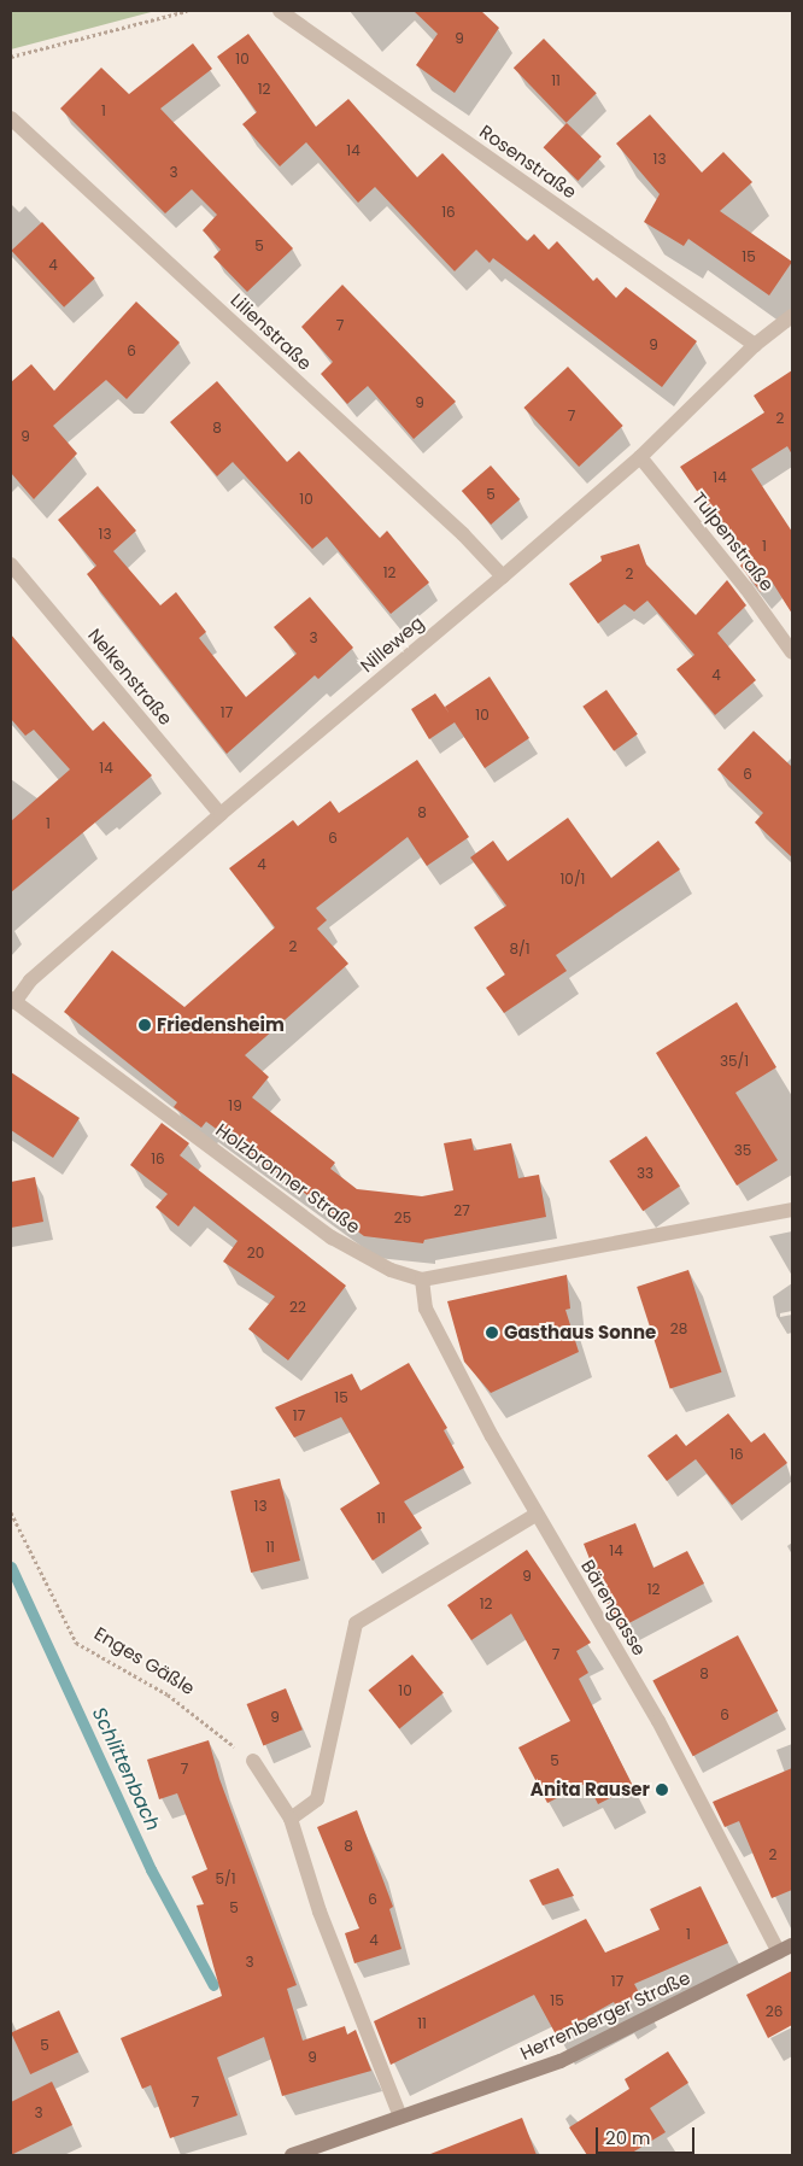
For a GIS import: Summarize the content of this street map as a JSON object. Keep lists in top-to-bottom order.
{
  "streets": {
    "street": [
      "Rosenstraße",
      "Lilienstraße",
      "Tulpenstraße",
      "Nilleweg",
      "Nelkenstraße",
      "Holzbronner Straße",
      "Bärengasse",
      "Herrenberger Straße"
    ],
    "path": ["Enges Gäßle"]
  },
  "crossings": [
    ["Rosenstraße", "Nilleweg"],
    ["Lilienstraße", "Nilleweg"],
    ["Tulpenstraße", "Nilleweg"],
    ["Nilleweg", "Nelkenstraße"],
    ["Nilleweg", "Holzbronner Straße"],
    ["Holzbronner Straße", "Bärengasse"],
    ["Bärengasse", "Herrenberger Straße"]
  ],
  "water": ["Schlittenbach"],
  "places": ["Friedensheim", "Gasthaus Sonne", "Anita Rauser"],
  "house_numbers": [
    "9",
    "10",
    "11",
    "12",
    "1",
    "14",
    "13",
    "3",
    "16",
    "5",
    "15",
    "4",
    "7",
    "9",
    "6",
    "9",
    "7",
    "2",
    "8",
    "9",
    "14",
    "5",
    "10",
    "13",
    "1",
    "12",
    "2",
    "3",
    "4",
    "17",
    "10",
    "14",
    "6",
    "8",
    "1",
    "6",
    "4",
    "10/1",
    "2",
    "8/1",
    "35/1",
    "19",
    "35",
    "16",
    "33",
    "27",
    "25",
    "20",
    "22",
    "28",
    "15",
    "17",
    "16",
    "13",
    "11",
    "11",
    "14",
    "9",
    "12",
    "12",
    "7",
    "8",
    "10",
    "6",
    "9",
    "5",
    "7",
    "8",
    "2",
    "5/1",
    "6",
    "5",
    "1",
    "4",
    "3",
    "17",
    "15",
    "26",
    "11",
    "5",
    "9",
    "7",
    "3"
  ],
  "scale_bar": "20 m"
}
